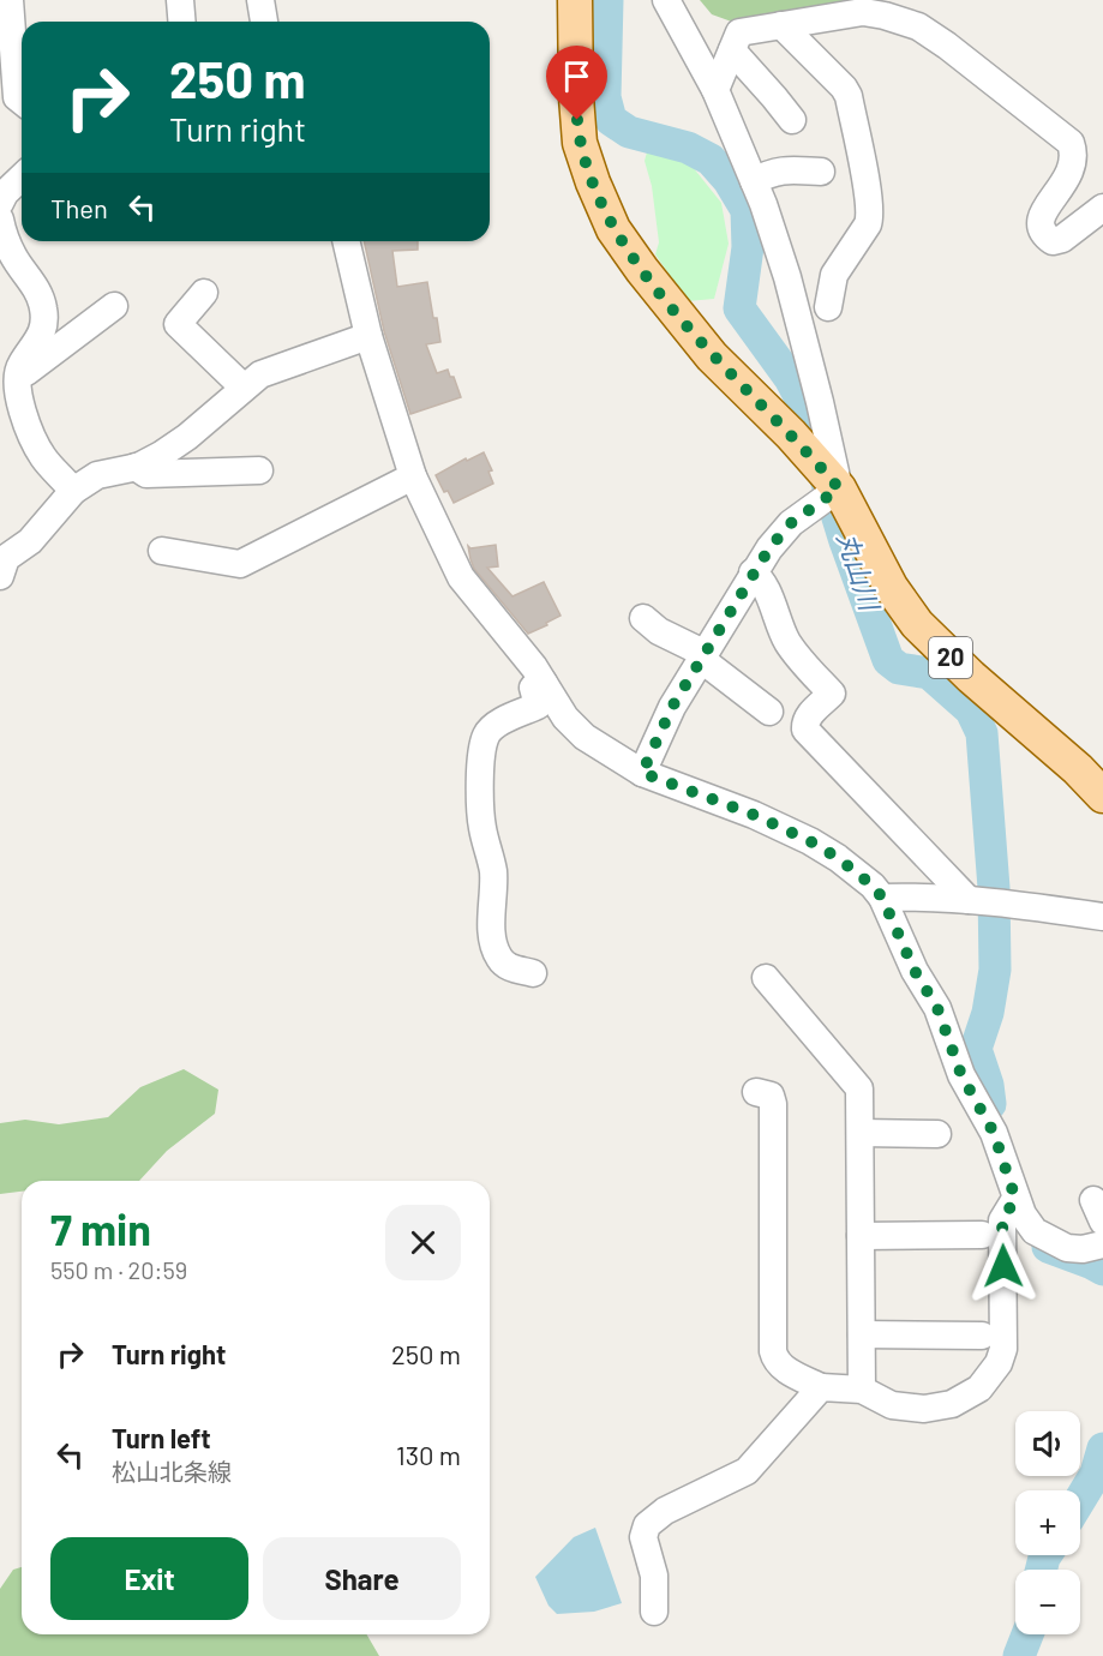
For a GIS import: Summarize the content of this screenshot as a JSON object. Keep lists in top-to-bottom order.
{
  "streets": {
    "main road": ["20"]
  },
  "water": ["丸山川"],
  "page": {
    "turn": ["250 m", "Turn right"],
    "then": "Then",
    "heading": ["7 min", "550 m · 20:59"],
    "list": [
      {
        "name": "Turn right",
        "value": "250 m"
      },
      {
        "name": "Turn left",
        "note": "松山北条線",
        "value": "130 m"
      }
    ],
    "map_buttons": ["+", "−"],
    "buttons": ["Exit", "Share"]
  }
}
